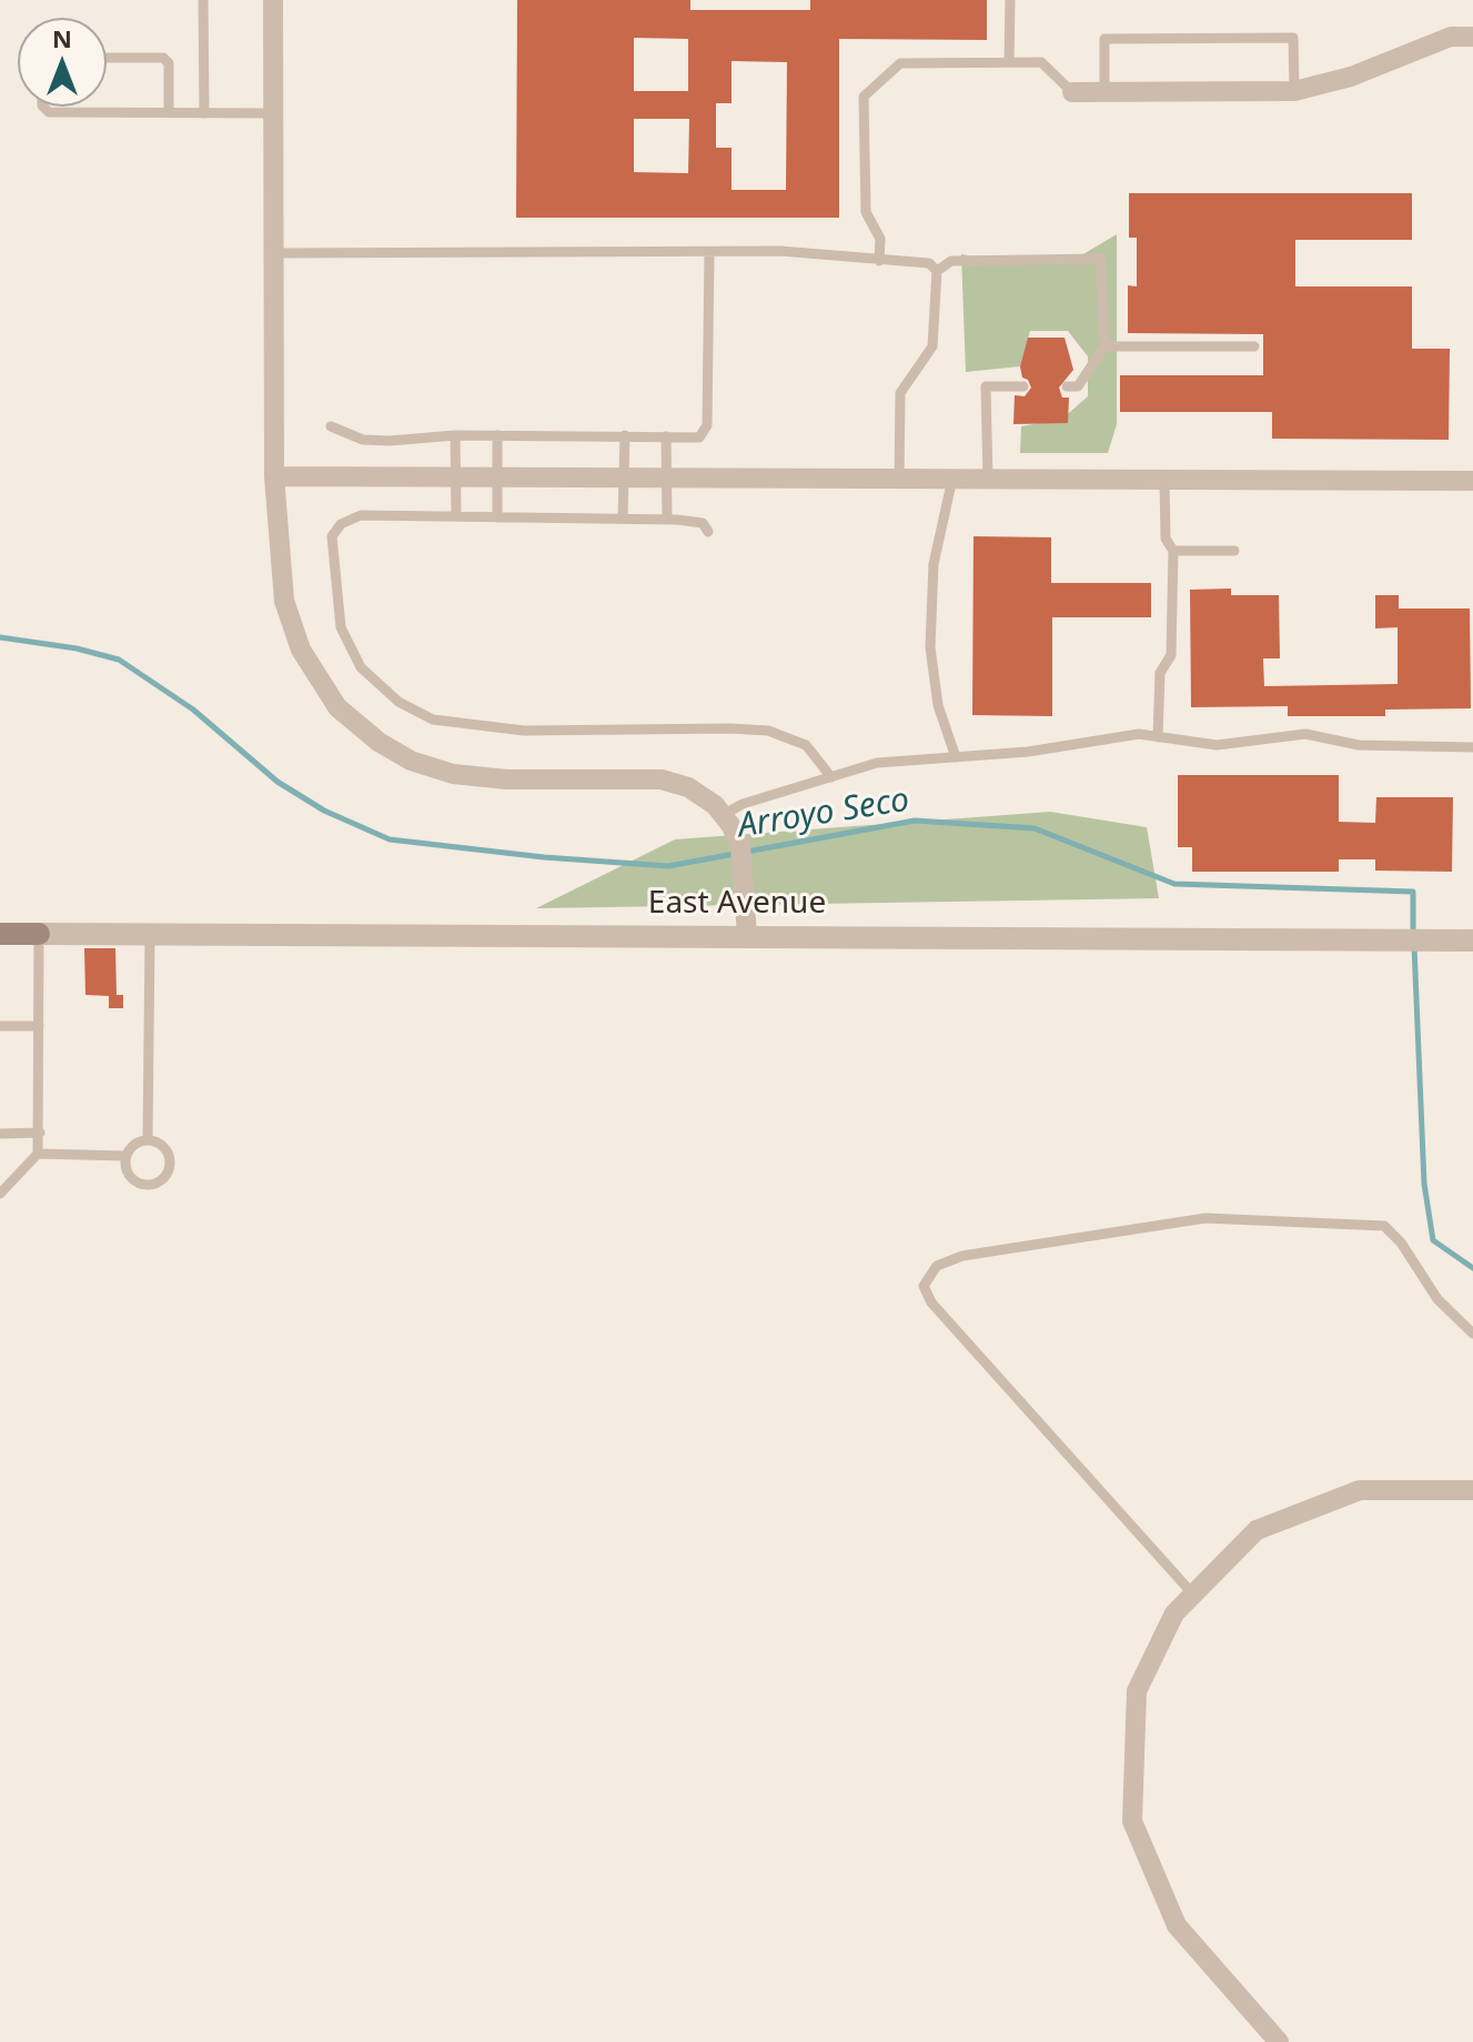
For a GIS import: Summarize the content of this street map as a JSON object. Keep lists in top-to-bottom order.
{
  "streets": {
    "main road": ["East Avenue"]
  },
  "water": ["Arroyo Seco"],
  "north": "top"
}
